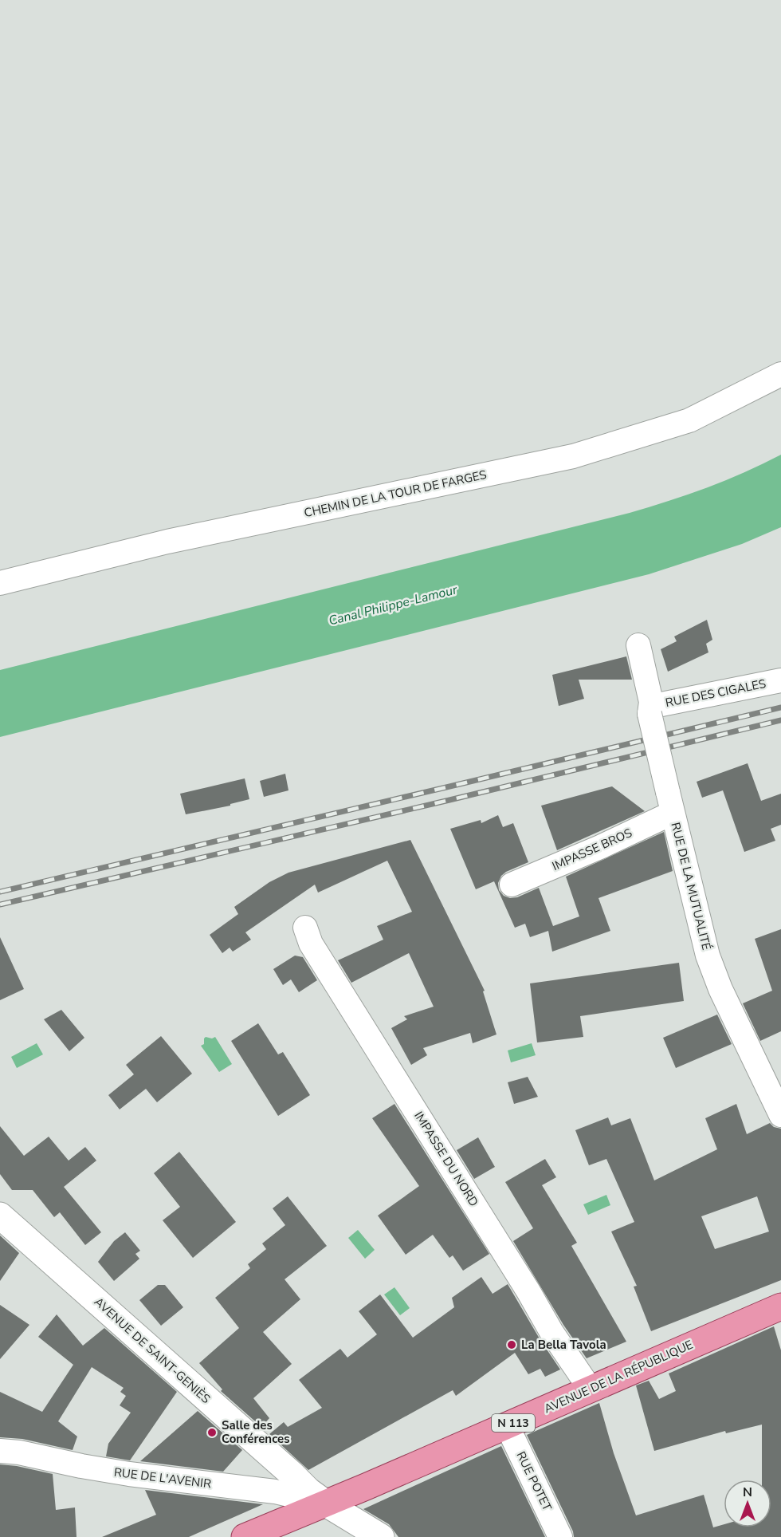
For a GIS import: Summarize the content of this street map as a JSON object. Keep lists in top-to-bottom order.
{
  "streets": {
    "main road": ["AVENUE DE LA RÉPUBLIQUE", "N 113"],
    "street": [
      "CHEMIN DE LA TOUR DE FARGES",
      "RUE DES CIGALES",
      "IMPASSE BROS",
      "RUE DE LA MUTUALITÉ",
      "IMPASSE DU NORD",
      "AVENUE DE SAINT-GENIÈS",
      "RUE DE L'AVENIR",
      "RUE POTET"
    ]
  },
  "crossings": [
    ["RUE DES CIGALES", "RUE DE LA MUTUALITÉ"],
    ["IMPASSE BROS", "RUE DE LA MUTUALITÉ"],
    ["IMPASSE DU NORD", "AVENUE DE LA RÉPUBLIQUE"],
    ["AVENUE DE SAINT-GENIÈS", "AVENUE DE LA RÉPUBLIQUE"],
    ["AVENUE DE SAINT-GENIÈS", "RUE DE L'AVENIR"],
    ["AVENUE DE LA RÉPUBLIQUE", "RUE DE L'AVENIR"],
    ["AVENUE DE LA RÉPUBLIQUE", "RUE POTET"]
  ],
  "water": ["Canal Philippe-Lamour"],
  "places": ["La Bella Tavola", "Salle des Conférences"],
  "north": "top"
}
